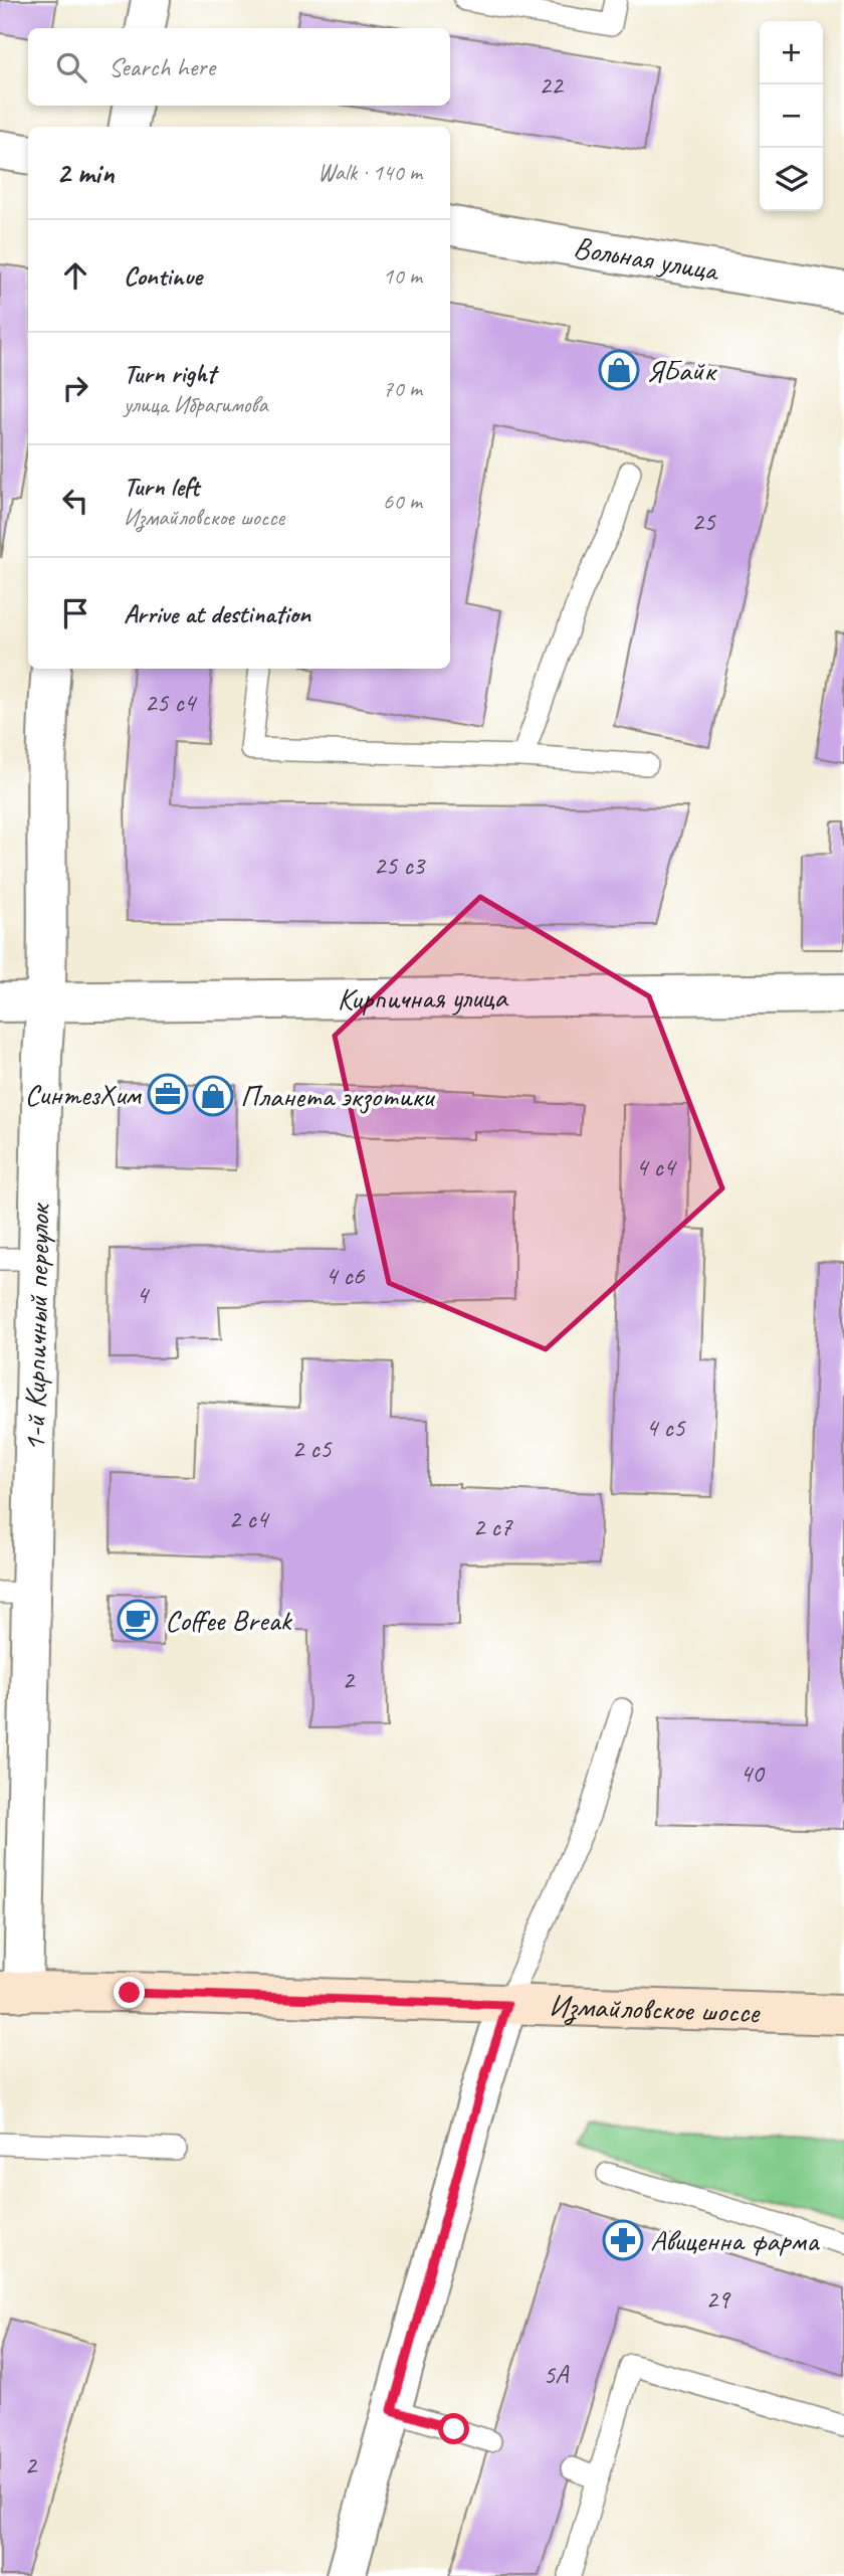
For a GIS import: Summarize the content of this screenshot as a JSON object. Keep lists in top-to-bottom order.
{
  "streets": {
    "main road": ["Измайловское шоссе"],
    "street": ["Вольная улица", "Кирпичная улица", "1-й Кирпичный переулок"]
  },
  "crossings": [
    ["Кирпичная улица", "1-й Кирпичный переулок"],
    ["1-й Кирпичный переулок", "Измайловское шоссе"]
  ],
  "places": {
    "shop": ["ЯБайк", "Планета экзотики"],
    "office": ["СинтезХим"],
    "cafe": ["Coffee Break"],
    "pharmacy": ["Авиценна фарма"]
  },
  "house_numbers": [
    "22",
    "25",
    "25 с4",
    "25 с3",
    "4 с4",
    "4 с6",
    "4",
    "4 с5",
    "2 с5",
    "2 с4",
    "2 с7",
    "2",
    "40",
    "29",
    "5А",
    "2"
  ],
  "page": {
    "map_buttons": ["+", "−"],
    "search": "Search here",
    "heading": ["2 min", "Walk · 140 m"],
    "list": [
      ["Continue", "10 m"],
      ["Turn right", "улица Ибрагимова", "70 m"],
      ["Turn left", "Измайловское шоссе", "60 m"],
      "Arrive at destination"
    ]
  }
}
